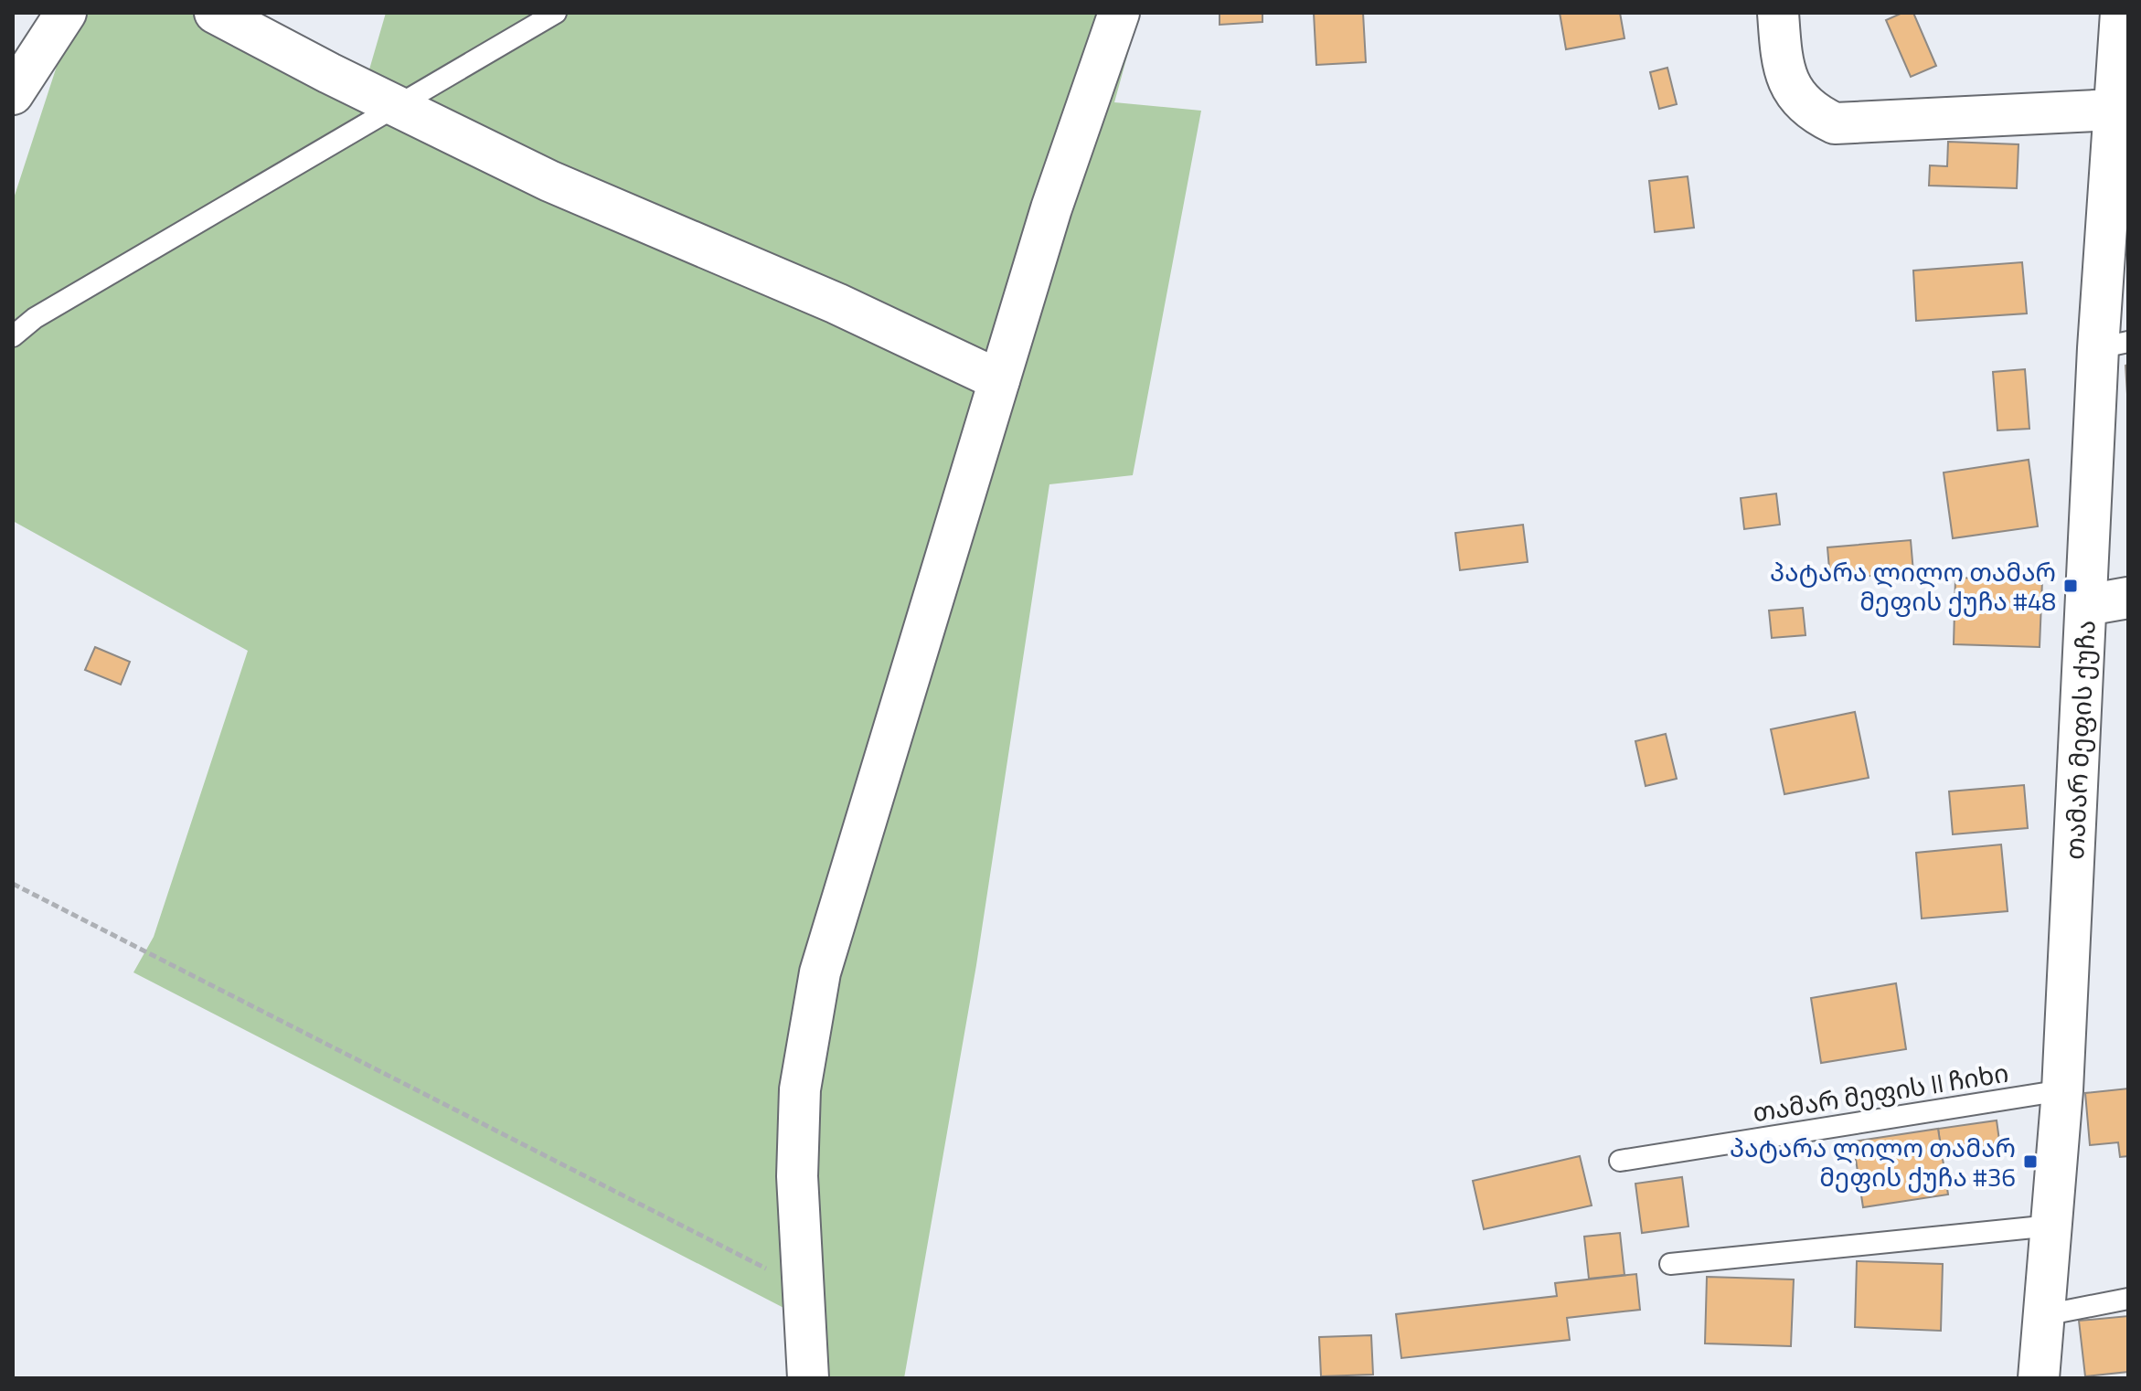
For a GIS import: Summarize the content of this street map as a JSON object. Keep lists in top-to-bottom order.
{
  "streets": {
    "street": ["თამარ მეფის ქუჩა"],
    "lane": ["თამარ მეფის II ჩიხი"]
  },
  "crossings": [
    ["თამარ მეფის ქუჩა", "თამარ მეფის II ჩიხი"]
  ],
  "places": {
    "transit": ["პატარა ლილო თამარ მეფის ქუჩა #48", "პატარა ლილო თამარ მეფის ქუჩა #36"]
  }
}
